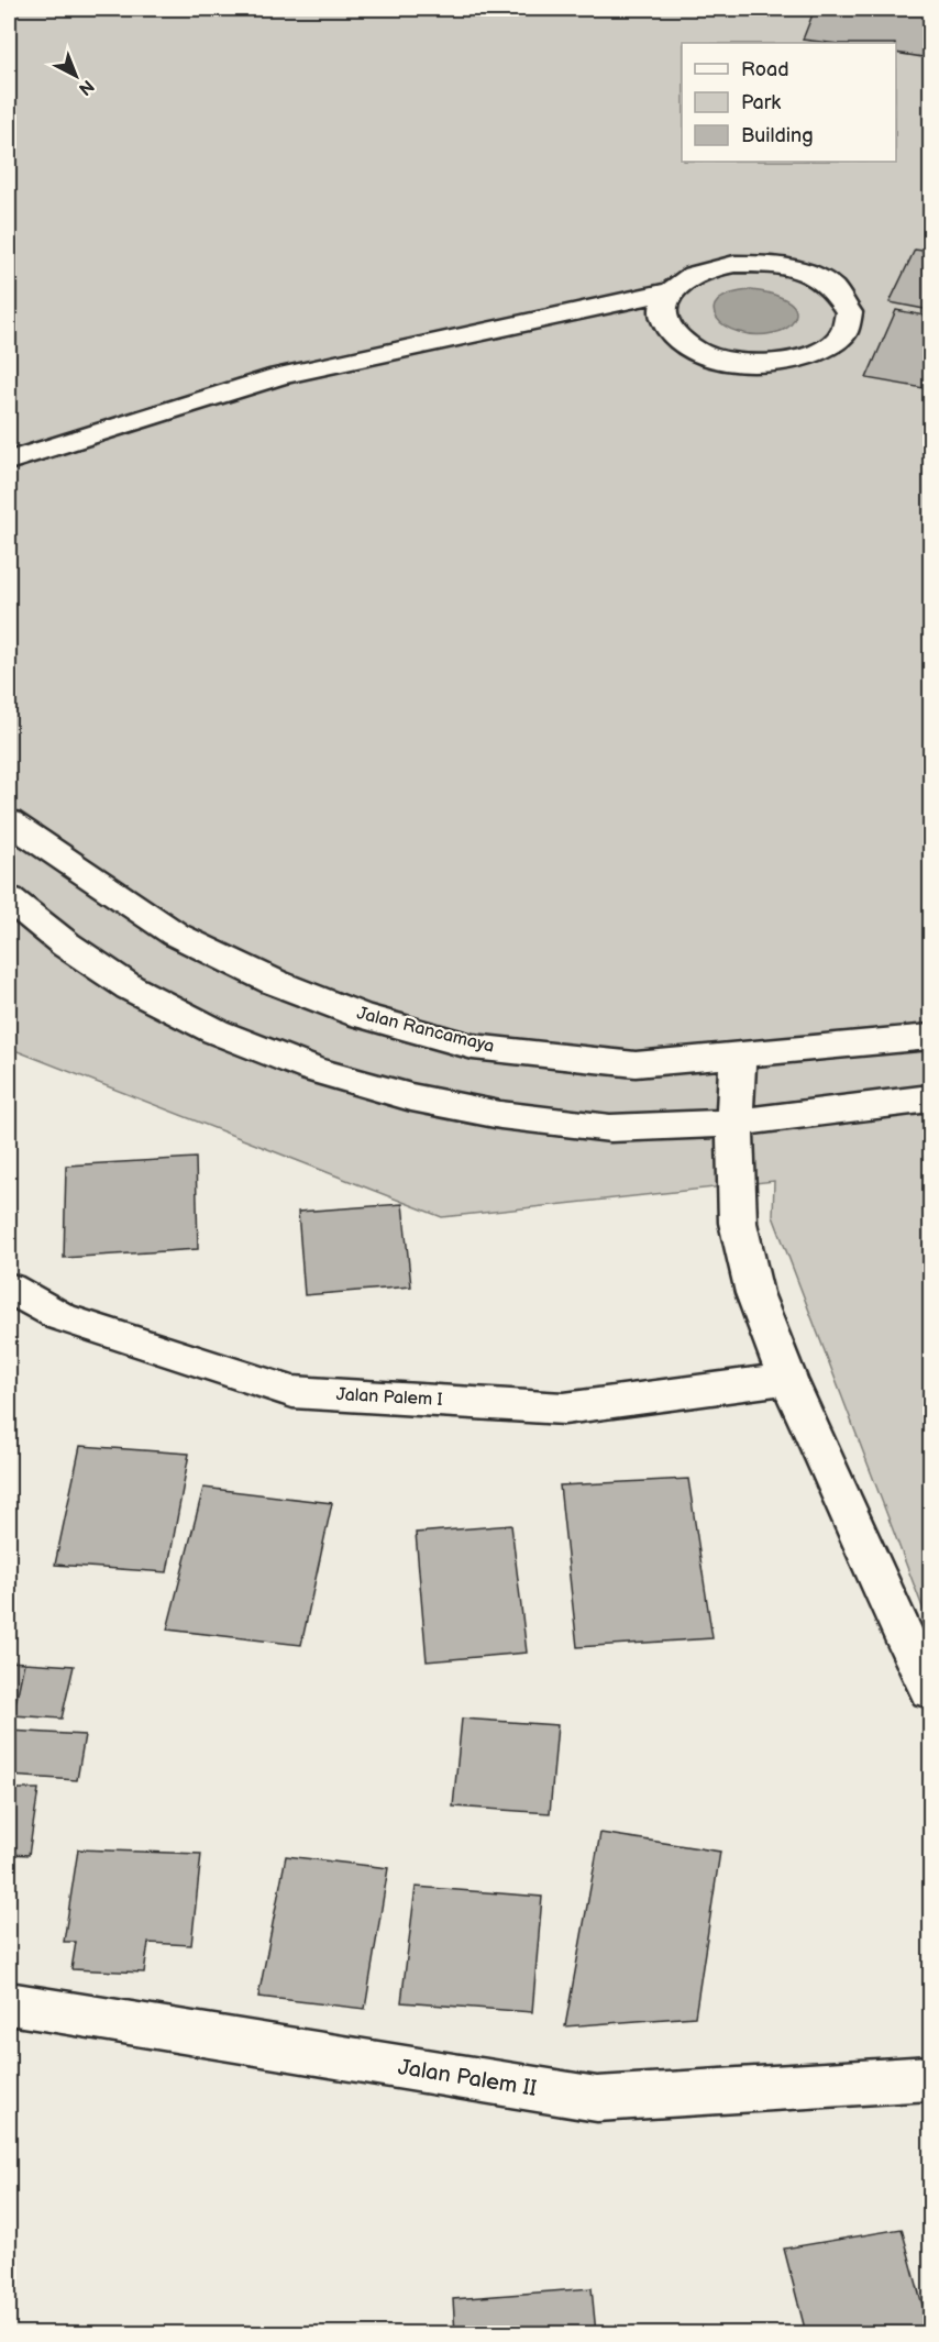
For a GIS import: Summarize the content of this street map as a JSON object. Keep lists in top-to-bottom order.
{
  "streets": {
    "street": ["Jalan Rancamaya", "Jalan Palem I", "Jalan Palem II"]
  },
  "legend": ["Road", "Park", "Building"],
  "north": "bottom right"
}
